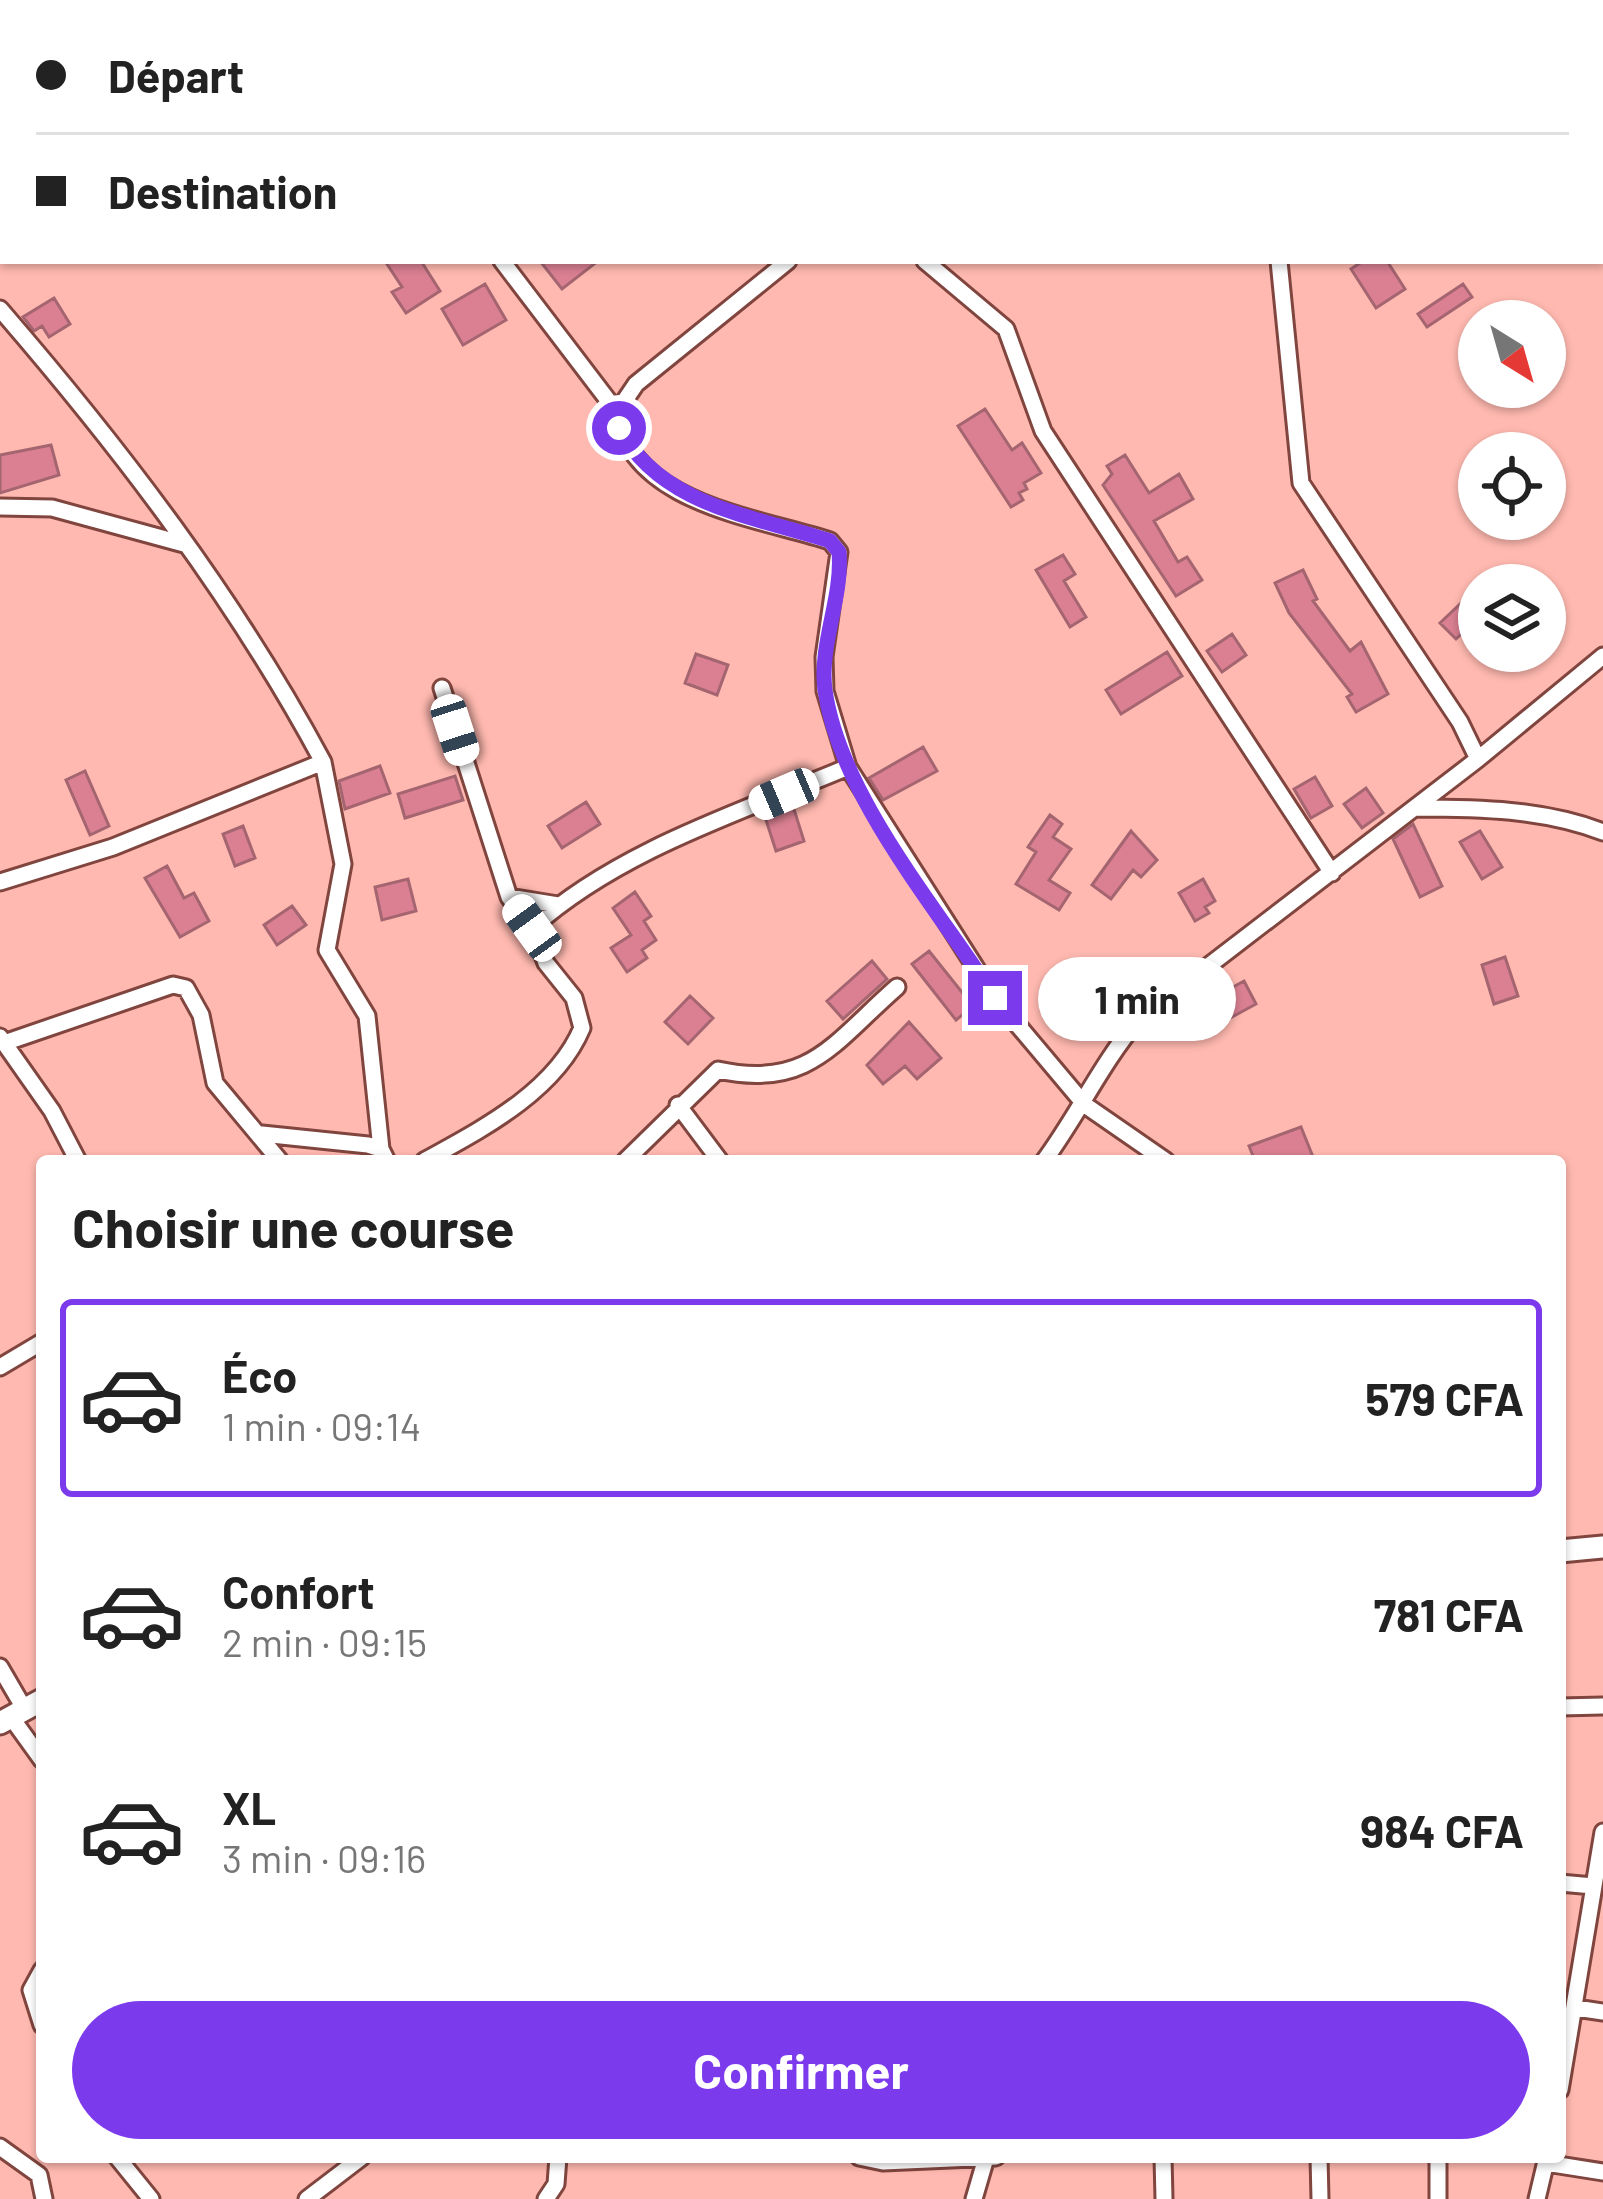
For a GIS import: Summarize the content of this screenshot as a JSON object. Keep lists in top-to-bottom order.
{
  "north": "bottom right",
  "page": {
    "banner": ["Départ", "Destination"],
    "bubble": "1 min",
    "heading": "Choisir une course",
    "list": [
      {
        "name": "Éco",
        "note": "1 min · 09:14",
        "value": "579 CFA"
      },
      {
        "name": "Confort",
        "note": "2 min · 09:15",
        "value": "781 CFA"
      },
      {
        "name": "XL",
        "note": "3 min · 09:16",
        "value": "984 CFA"
      }
    ],
    "buttons": "Confirmer"
  }
}
